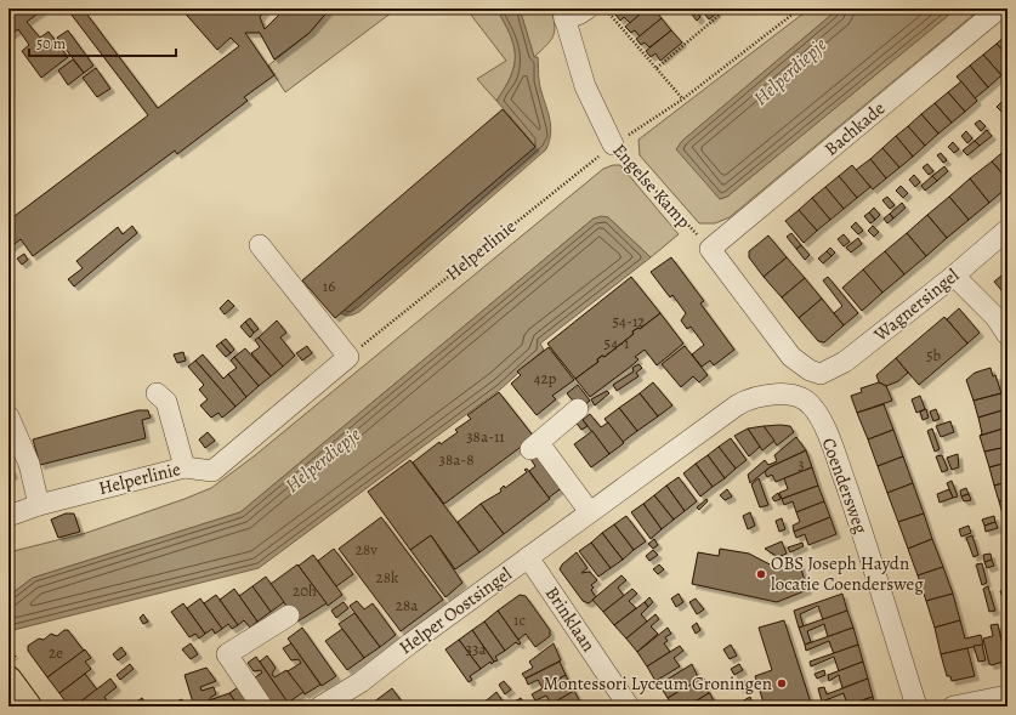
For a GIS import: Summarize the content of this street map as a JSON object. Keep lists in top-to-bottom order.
{
  "streets": {
    "street": [
      "Bachkade",
      "Engelse Kamp",
      "Helperlinie",
      "Wagnersingel",
      "Coendersweg",
      "Helper Oostsingel",
      "Brinklaan"
    ]
  },
  "crossings": [
    ["Bachkade", "Engelse Kamp"],
    ["Bachkade", "Wagnersingel"],
    ["Engelse Kamp", "Helperlinie"],
    ["Engelse Kamp", "Wagnersingel"],
    ["Coendersweg", "Helper Oostsingel"],
    ["Helper Oostsingel", "Brinklaan"]
  ],
  "water": ["Helperdiepje"],
  "places": ["OBS Joseph Haydn locatie Coendersweg", "Montessori Lyceum Groningen"],
  "house_numbers": [
    "16",
    "54-12",
    "54-1",
    "5b",
    "42p",
    "38a-11",
    "38a-8",
    "3",
    "28v",
    "28k",
    "20h",
    "28a",
    "1c",
    "33a",
    "2e"
  ],
  "scale_bar": "50 m"
}
